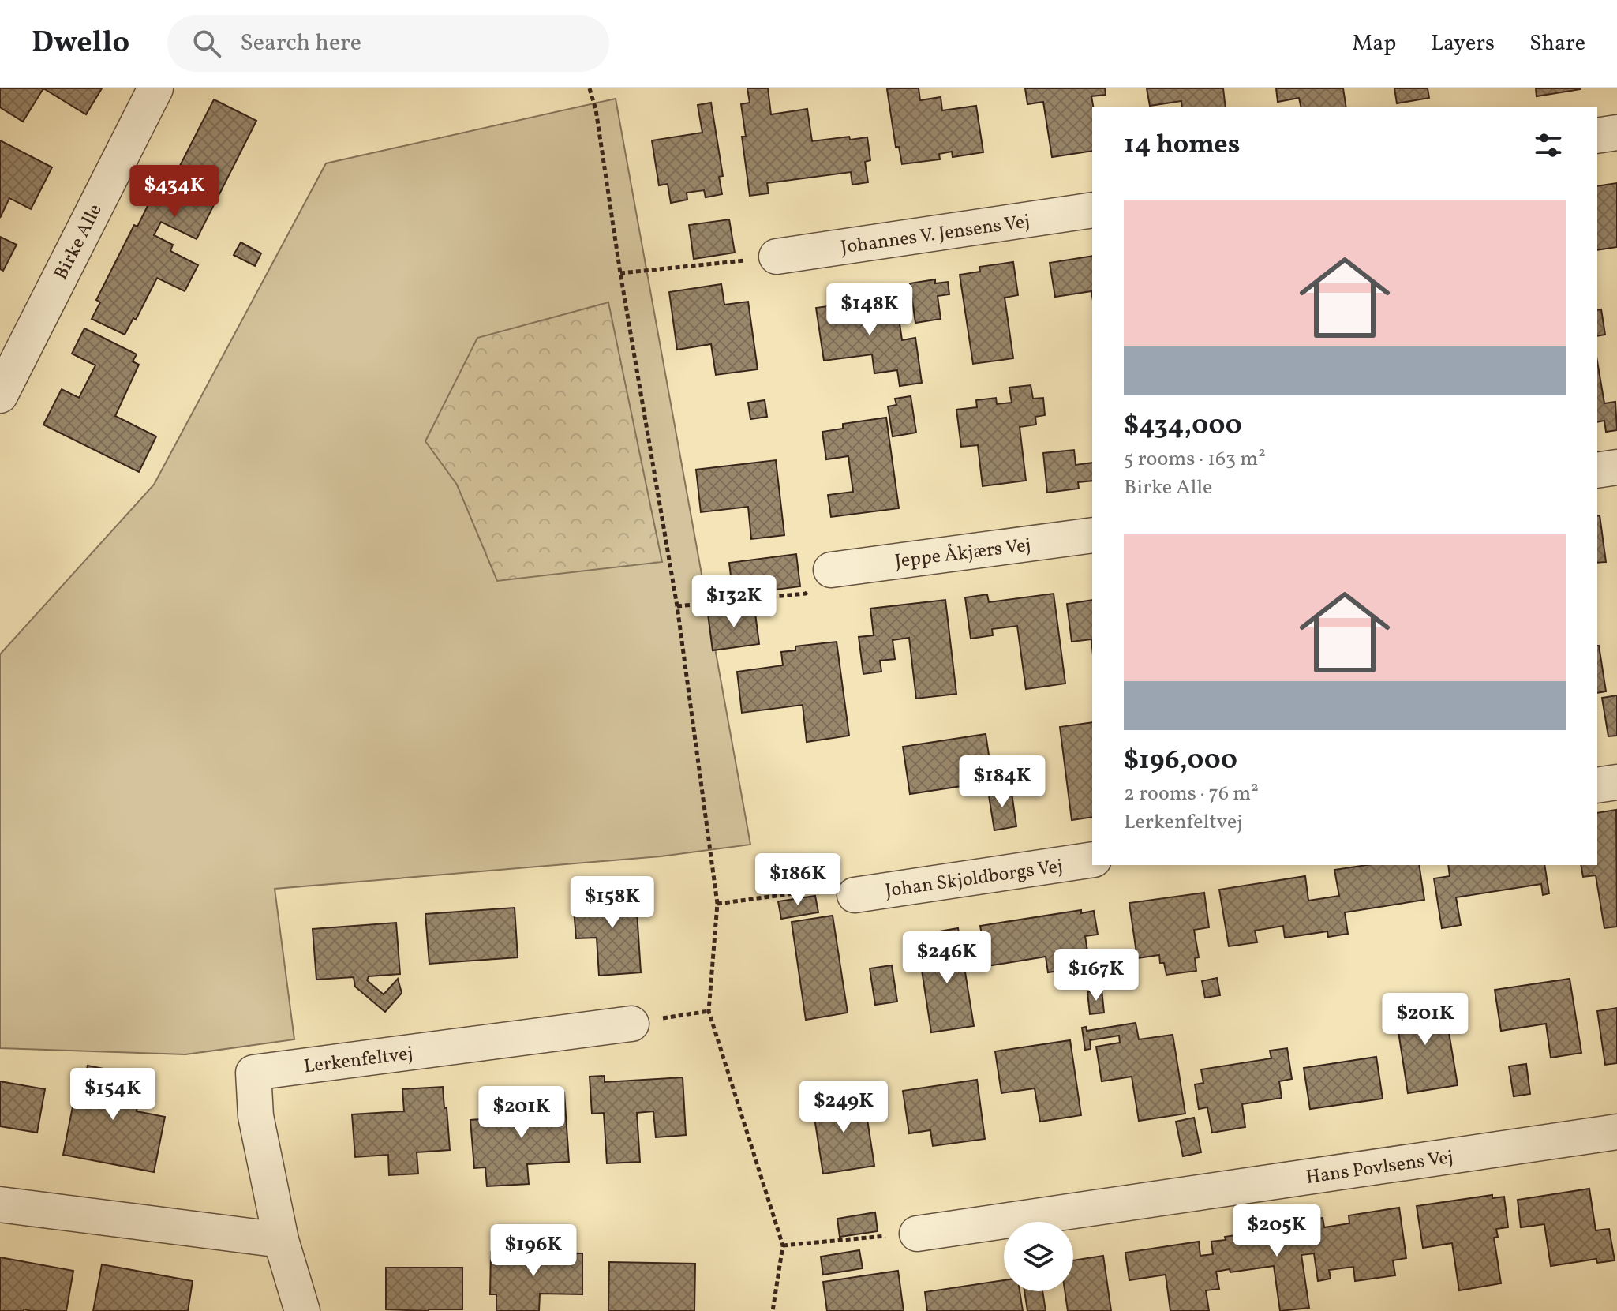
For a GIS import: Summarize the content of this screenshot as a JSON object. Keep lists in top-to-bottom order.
{
  "streets": {
    "street": [
      "Johannes V. Jensens Vej",
      "Birke Alle",
      "Jeppe Åkjærs Vej",
      "Johan Skjoldborgs Vej",
      "Lerkenfeltvej",
      "Hans Povlsens Vej"
    ]
  },
  "page": {
    "header": "Dwello",
    "search": "Search here",
    "nav": ["Map", "Layers", "Share"],
    "heading": "14 homes",
    "price": [
      "$434K",
      "$148K",
      "$132K",
      "$184K",
      "$186K",
      "$158K",
      "$246K",
      "$167K",
      "$201K",
      "$154K",
      "$249K",
      "$201K",
      "$205K",
      "$196K"
    ],
    "list": [
      {
        "name": "$434,000",
        "note": "5 rooms · 163 m² · Birke Alle"
      },
      {
        "name": "$196,000",
        "note": "2 rooms · 76 m² · Lerkenfeltvej"
      }
    ]
  }
}
